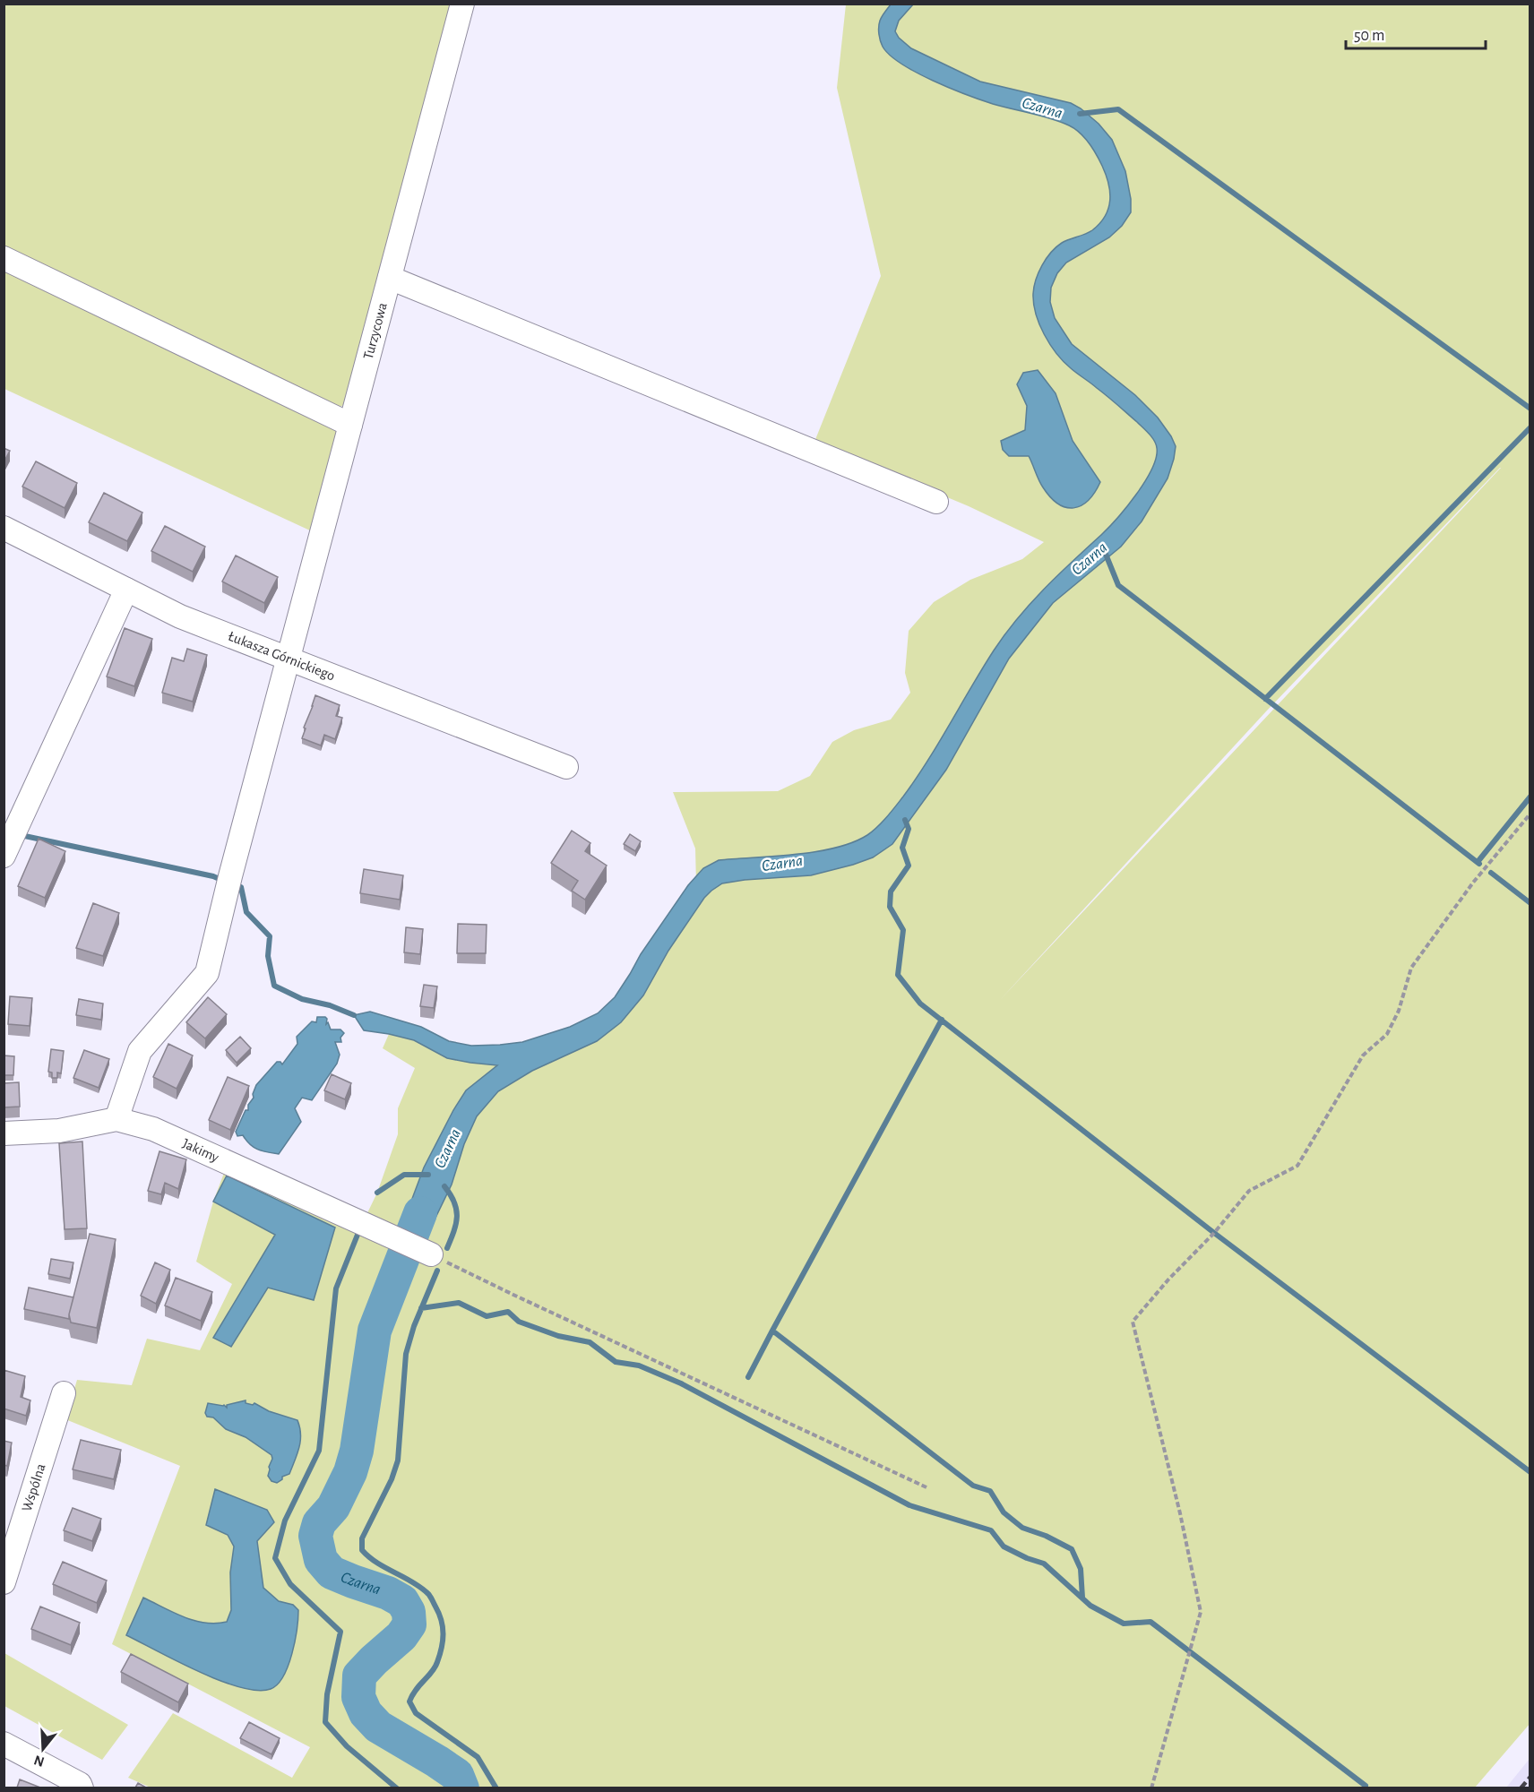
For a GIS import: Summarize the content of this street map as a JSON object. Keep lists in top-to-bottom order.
{
  "streets": {
    "street": [
      "Turzycowa",
      "Łukasza Górnickiego",
      "Jakimy",
      "Wspólna"
    ]
  },
  "crossings": [
    ["Turzycowa", "Łukasza Górnickiego"],
    ["Turzycowa", "Jakimy"]
  ],
  "water": ["Czarna"],
  "scale_bar": "50 m",
  "north": "bottom"
}
